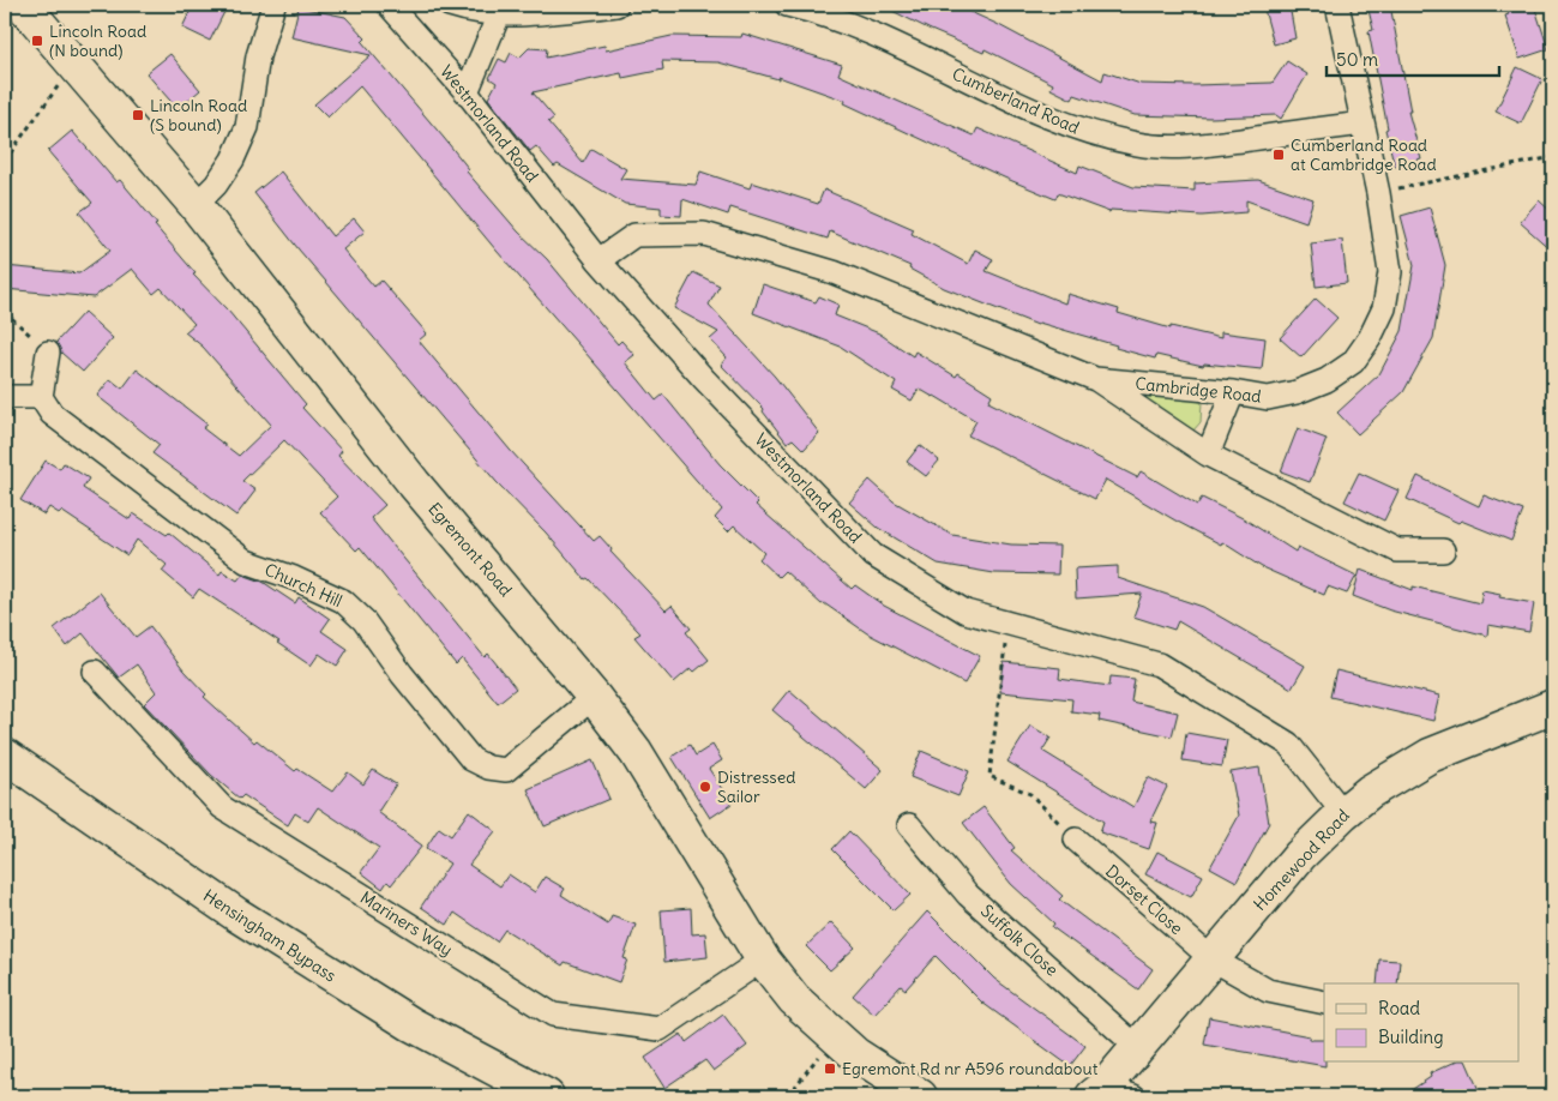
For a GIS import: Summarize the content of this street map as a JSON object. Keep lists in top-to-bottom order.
{
  "streets": {
    "main road": ["Egremont Road", "Homewood Road", "Hensingham Bypass"],
    "street": [
      "Cumberland Road",
      "Westmorland Road",
      "Cambridge Road",
      "Church Hill",
      "Dorset Close",
      "Mariners Way",
      "Suffolk Close"
    ]
  },
  "crossings": [
    ["Cumberland Road", "Cambridge Road"],
    ["Westmorland Road", "Cambridge Road"],
    ["Westmorland Road", "Homewood Road"],
    ["Egremont Road", "Church Hill"],
    ["Egremont Road", "Mariners Way"],
    ["Homewood Road", "Dorset Close"],
    ["Homewood Road", "Suffolk Close"]
  ],
  "places": {
    "transit": [
      "Lincoln Road (N bound)",
      "Lincoln Road (S bound)",
      "Cumberland Road at Cambridge Road",
      "Egremont Rd nr A596 roundabout"
    ],
    "other": ["Distressed Sailor"]
  },
  "legend": ["Road", "Building"],
  "scale_bar": "50 m"
}
